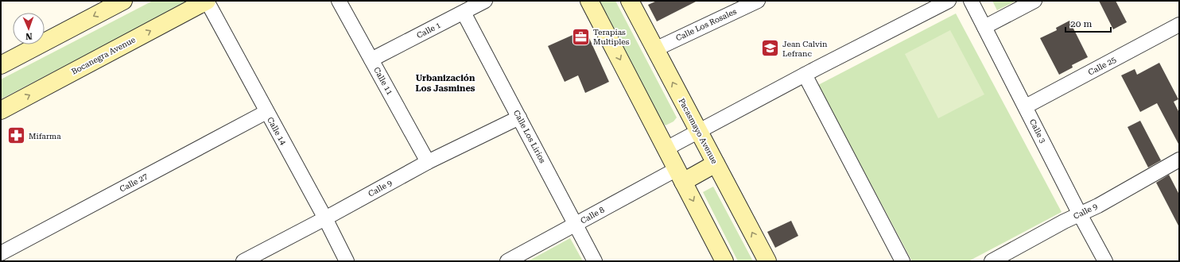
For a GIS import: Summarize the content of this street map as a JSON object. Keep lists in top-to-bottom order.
{
  "streets": {
    "main road": ["Bocanegra Avenue", "Pacasmayo Avenue"],
    "street": [
      "Calle Los Rosales",
      "Calle 1",
      "Calle 25",
      "Calle 11",
      "Calle 14",
      "Calle 3",
      "Calle Los Lirios",
      "Calle 27",
      "Calle 9",
      "Calle 8"
    ]
  },
  "crossings": [
    ["Calle Los Rosales", "Pacasmayo Avenue"],
    ["Calle 1", "Calle 11"],
    ["Calle 1", "Calle Los Lirios"],
    ["Bocanegra Avenue", "Calle 14"],
    ["Calle 25", "Calle 3"],
    ["Calle 11", "Calle 9"],
    ["Calle 14", "Calle 27"],
    ["Calle 14", "Calle 9"],
    ["Calle 3", "Calle 9"],
    ["Calle Los Lirios", "Calle 9"],
    ["Calle Los Lirios", "Calle 8"]
  ],
  "districts": ["Urbanización Los Jasmines"],
  "places": {
    "office": ["Terapias Multiples"],
    "school or university": ["Jean Calvin Lefranc"],
    "pharmacy": ["Mifarma"]
  },
  "scale_bar": "20 m",
  "north": "bottom"
}
